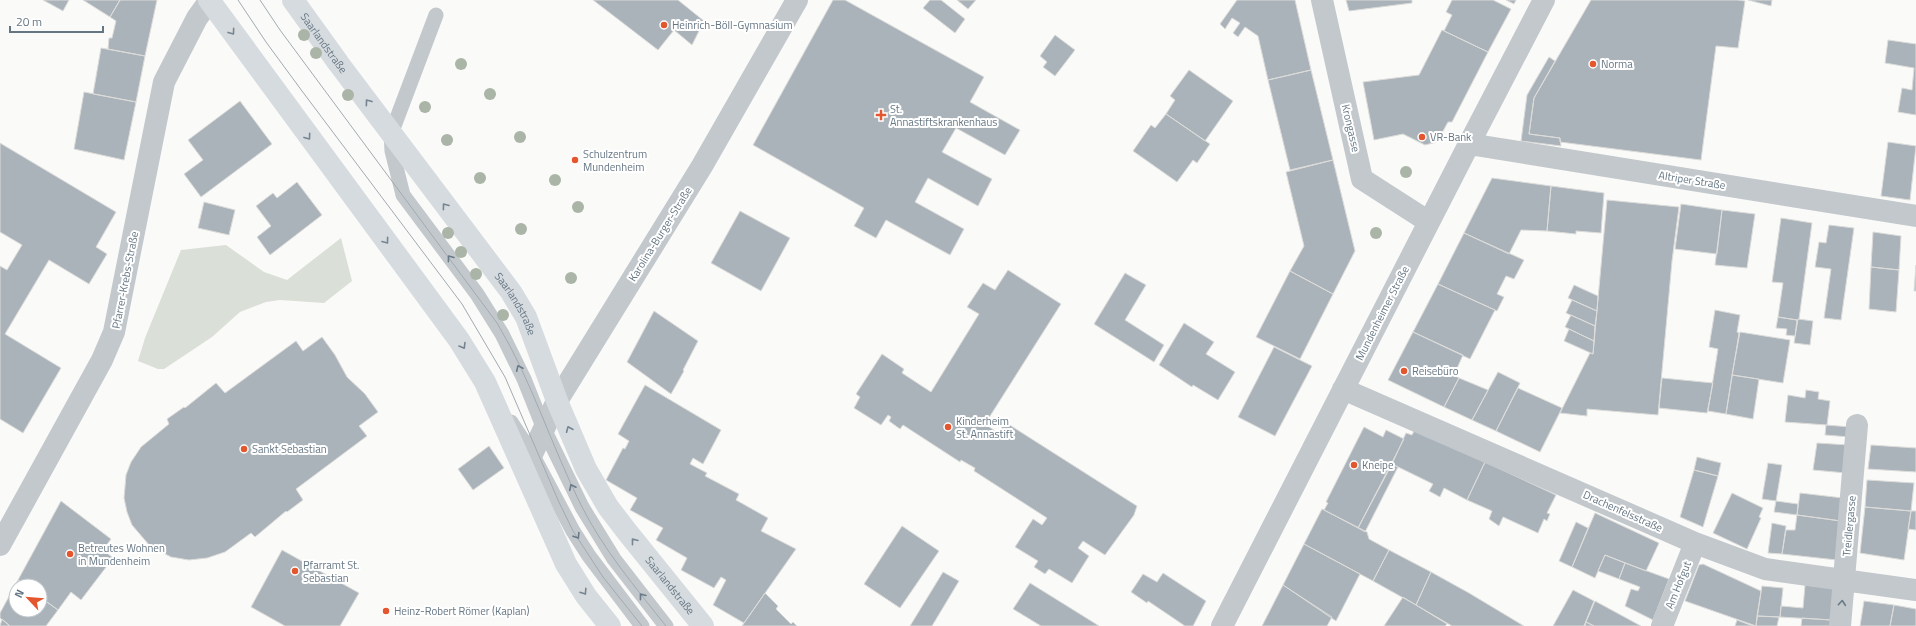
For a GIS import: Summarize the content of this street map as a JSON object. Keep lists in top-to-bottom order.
{
  "streets": {
    "street": [
      "Saarlandstraße",
      "Krongasse",
      "Altriper Straße",
      "Karolina-Burger-Straße",
      "Pfarrer-Krebs-Straße",
      "Mundenheimer Straße",
      "Drachenfelsstraße",
      "Treidlergasse",
      "Am Hofgut"
    ]
  },
  "crossings": [
    ["Saarlandstraße", "Karolina-Burger-Straße"],
    ["Krongasse", "Mundenheimer Straße"],
    ["Altriper Straße", "Mundenheimer Straße"],
    ["Mundenheimer Straße", "Drachenfelsstraße"],
    ["Drachenfelsstraße", "Treidlergasse"],
    ["Drachenfelsstraße", "Am Hofgut"]
  ],
  "places": {
    "other": [
      "Heinrich-Böll-Gymnasium",
      "Norma",
      "VR-Bank",
      "Schulzentrum Mundenheim",
      "Reisebüro",
      "Kinderheim St. Annastift",
      "Sankt Sebastian",
      "Kneipe",
      "Betreutes Wohnen in Mundenheim",
      "Pfarramt St. Sebastian",
      "Heinz-Robert Römer (Kaplan)"
    ],
    "health": ["St. Annastiftskrankenhaus"]
  },
  "scale_bar": "20 m",
  "north": "top left"
}
